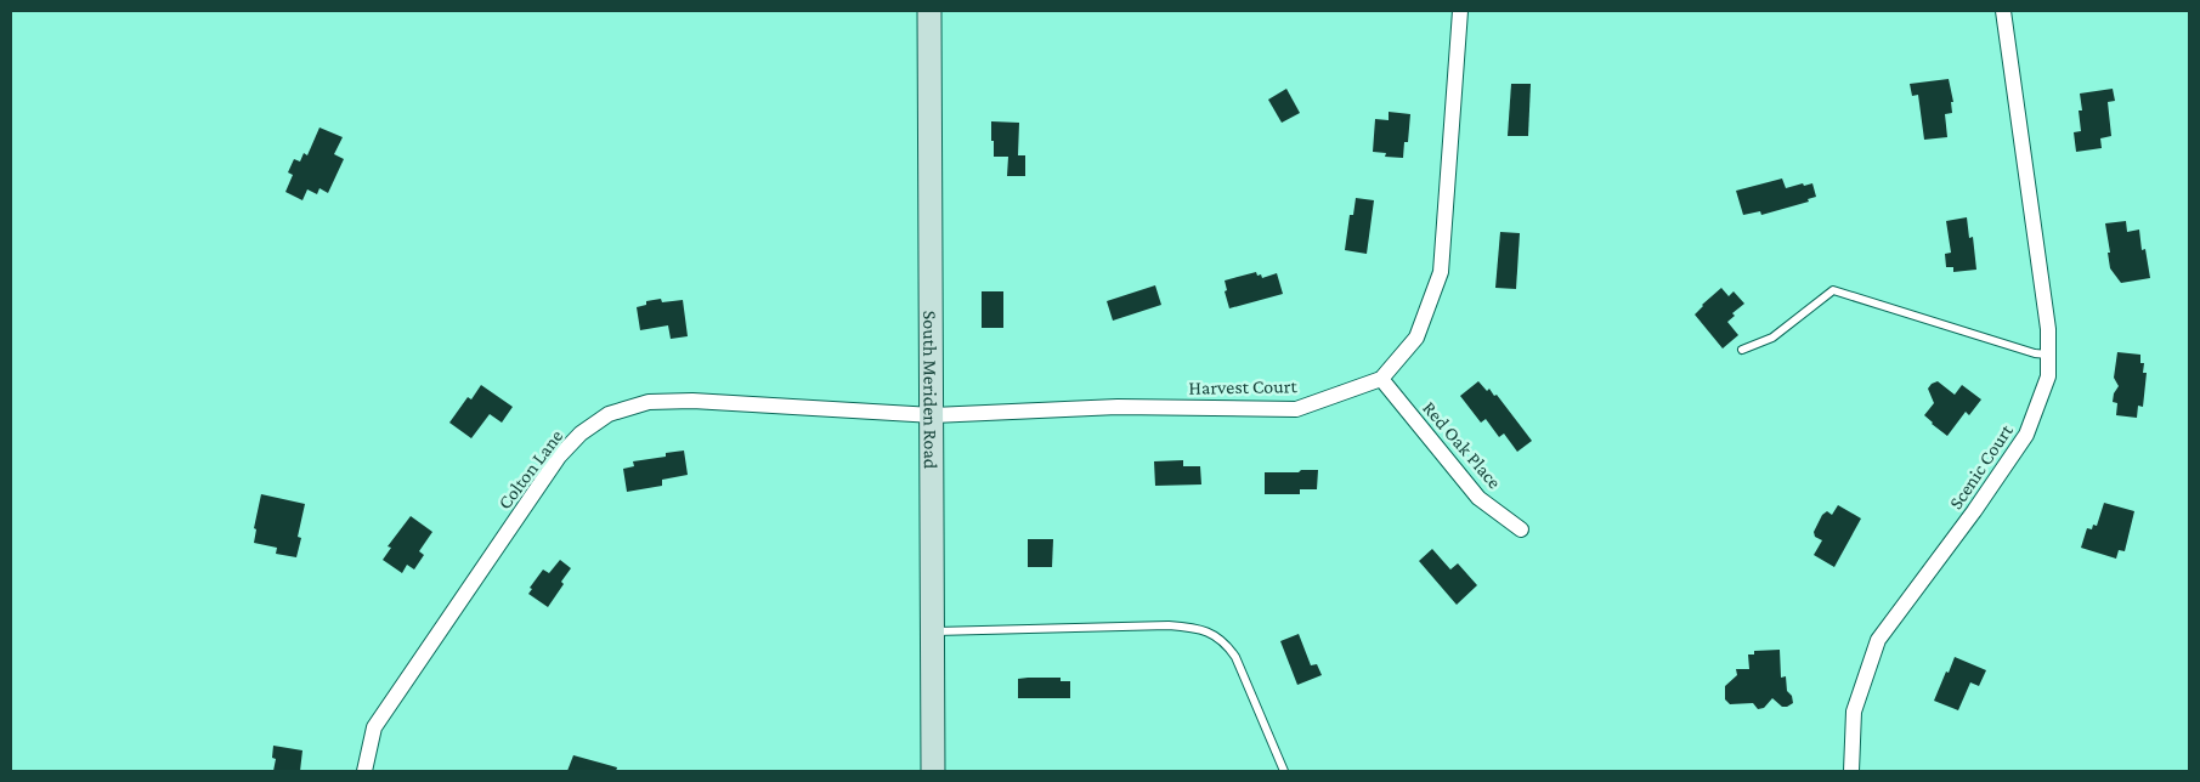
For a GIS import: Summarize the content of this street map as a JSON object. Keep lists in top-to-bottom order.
{
  "streets": {
    "main road": ["South Meriden Road"],
    "street": [
      "Harvest Court",
      "Red Oak Place",
      "Scenic Court",
      "Colton Lane"
    ]
  },
  "crossings": [
    ["Harvest Court", "South Meriden Road"],
    ["Harvest Court", "Red Oak Place"],
    ["Harvest Court", "Colton Lane"],
    ["South Meriden Road", "Colton Lane"]
  ]
}
